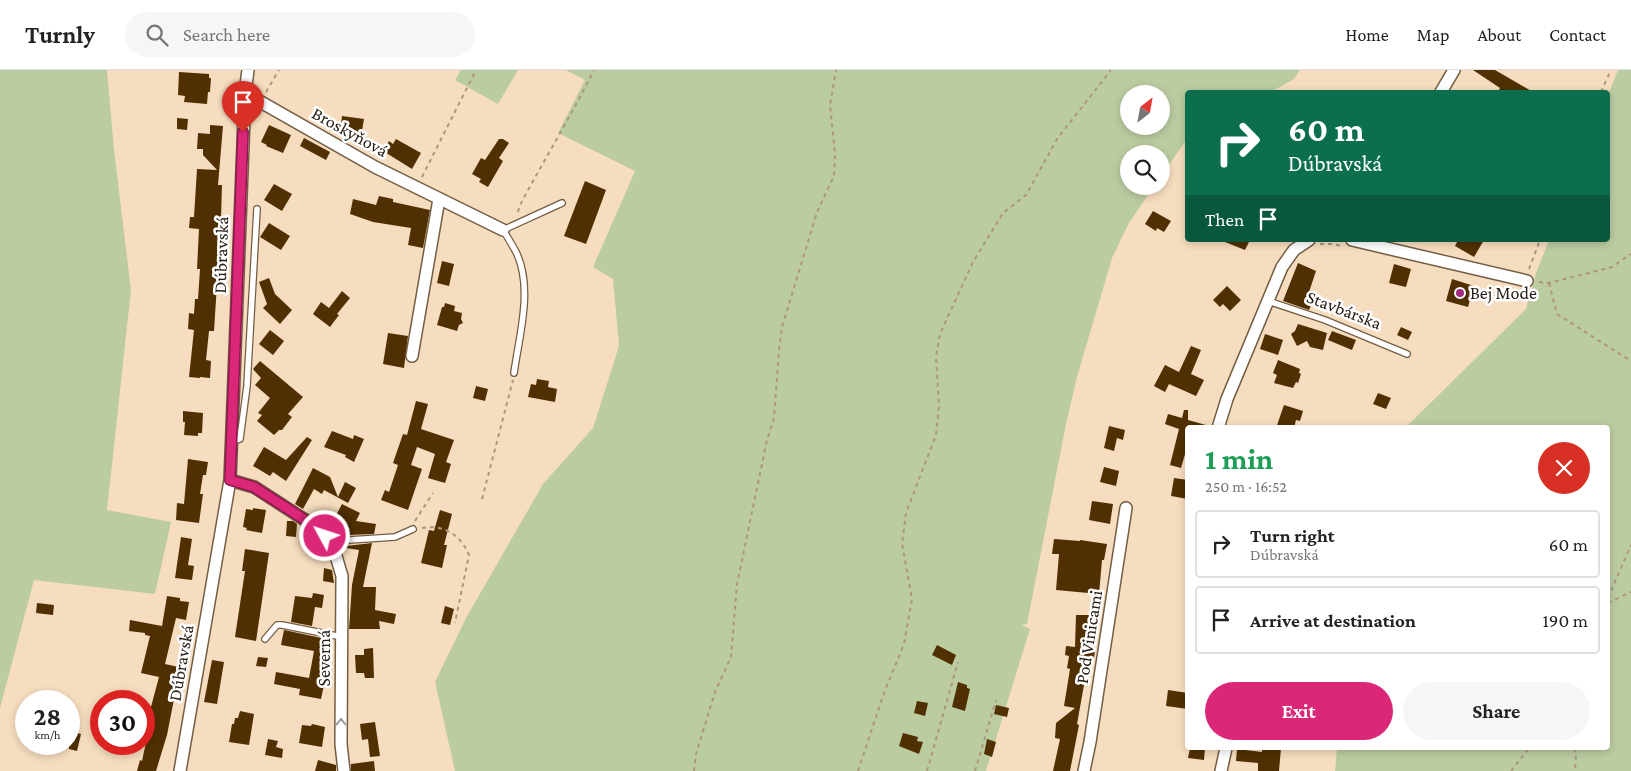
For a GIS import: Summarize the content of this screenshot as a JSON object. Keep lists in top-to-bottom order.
{
  "streets": {
    "street": [
      "Broskyňová",
      "Dúbravská",
      "Pod Vinicami",
      "Severná"
    ],
    "lane": ["Stavbárska"]
  },
  "crossings": [
    ["Broskyňová", "Dúbravská"],
    ["Dúbravská", "Severná"]
  ],
  "one_way": ["Severná"],
  "places": ["Bej Mode"],
  "north": "top right",
  "page": {
    "header": "Turnly",
    "search": "Search here",
    "nav": [
      "Home",
      "Map",
      "About",
      "Contact"
    ],
    "turn": ["60 m", "Dúbravská"],
    "then": "Then",
    "heading": ["1 min", "250 m · 16:52"],
    "list": [
      {
        "name": "Turn right",
        "note": "Dúbravská",
        "value": "60 m"
      },
      {
        "name": "Arrive at destination",
        "value": "190 m"
      }
    ],
    "buttons": ["Exit", "Share"],
    "speed": "28 km/h",
    "limit": "30"
  }
}
